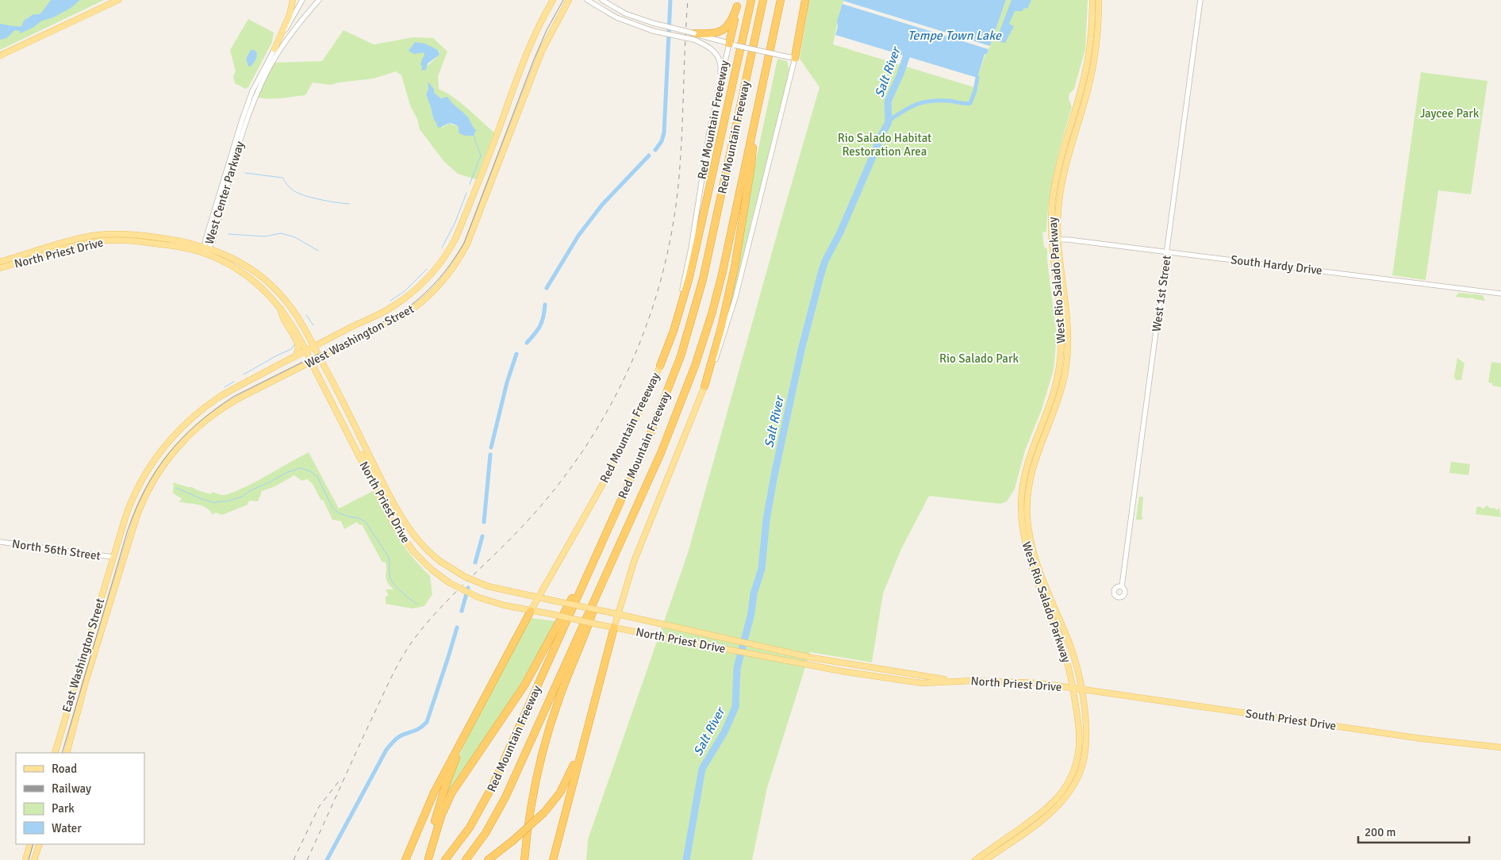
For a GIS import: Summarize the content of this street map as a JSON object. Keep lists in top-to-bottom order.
{
  "streets": {
    "highway": ["Red Mountain Freeway"],
    "main road": [
      "Red Mountain Freeeway",
      "North Priest Drive",
      "West Rio Salado Parkway",
      "West Washington Street",
      "East Washington Street",
      "South Priest Drive"
    ],
    "street": [
      "West Center Parkway",
      "South Hardy Drive",
      "West 1st Street",
      "North 56th Street"
    ]
  },
  "crossings": [
    ["Red Mountain Freeeway", "North Priest Drive"],
    ["West Center Parkway", "North Priest Drive"],
    ["North Priest Drive", "West Rio Salado Parkway"],
    ["North Priest Drive", "West Washington Street"],
    ["North Priest Drive", "South Priest Drive"],
    ["South Hardy Drive", "West Rio Salado Parkway"],
    ["South Hardy Drive", "West 1st Street"],
    ["West Rio Salado Parkway", "South Priest Drive"],
    ["West Washington Street", "North 56th Street"],
    ["West Washington Street", "East Washington Street"],
    ["North 56th Street", "East Washington Street"]
  ],
  "water": ["Tempe Town Lake", "Salt River"],
  "parks": ["Jaycee Park", "Rio Salado Habitat Restoration Area", "Rio Salado Park"],
  "legend": [
    "Road",
    "Railway",
    "Park",
    "Water"
  ],
  "scale_bar": "200 m"
}
